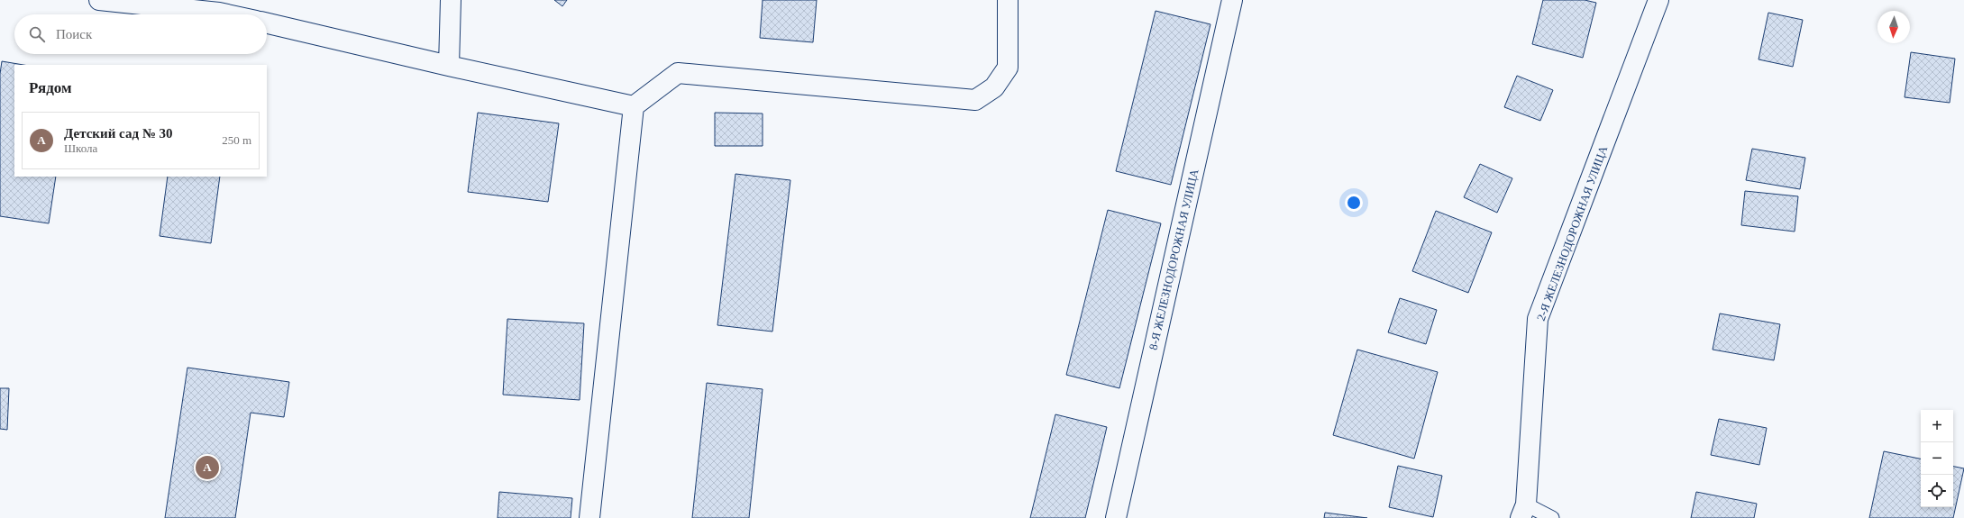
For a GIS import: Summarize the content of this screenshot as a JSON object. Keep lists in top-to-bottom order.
{
  "streets": {
    "street": ["2-Я ЖЕЛЕЗНОДОРОЖНАЯ УЛИЦА", "8-Я ЖЕЛЕЗНОДОРОЖНАЯ УЛИЦА"]
  },
  "north": "bottom",
  "page": {
    "search": "Поиск",
    "heading": "Рядом",
    "list": [
      {
        "mark": "A",
        "name": "Детский сад № 30",
        "note": "Школа",
        "value": "250 m"
      }
    ],
    "map_buttons": ["+", "−"],
    "pins": "A"
  }
}
